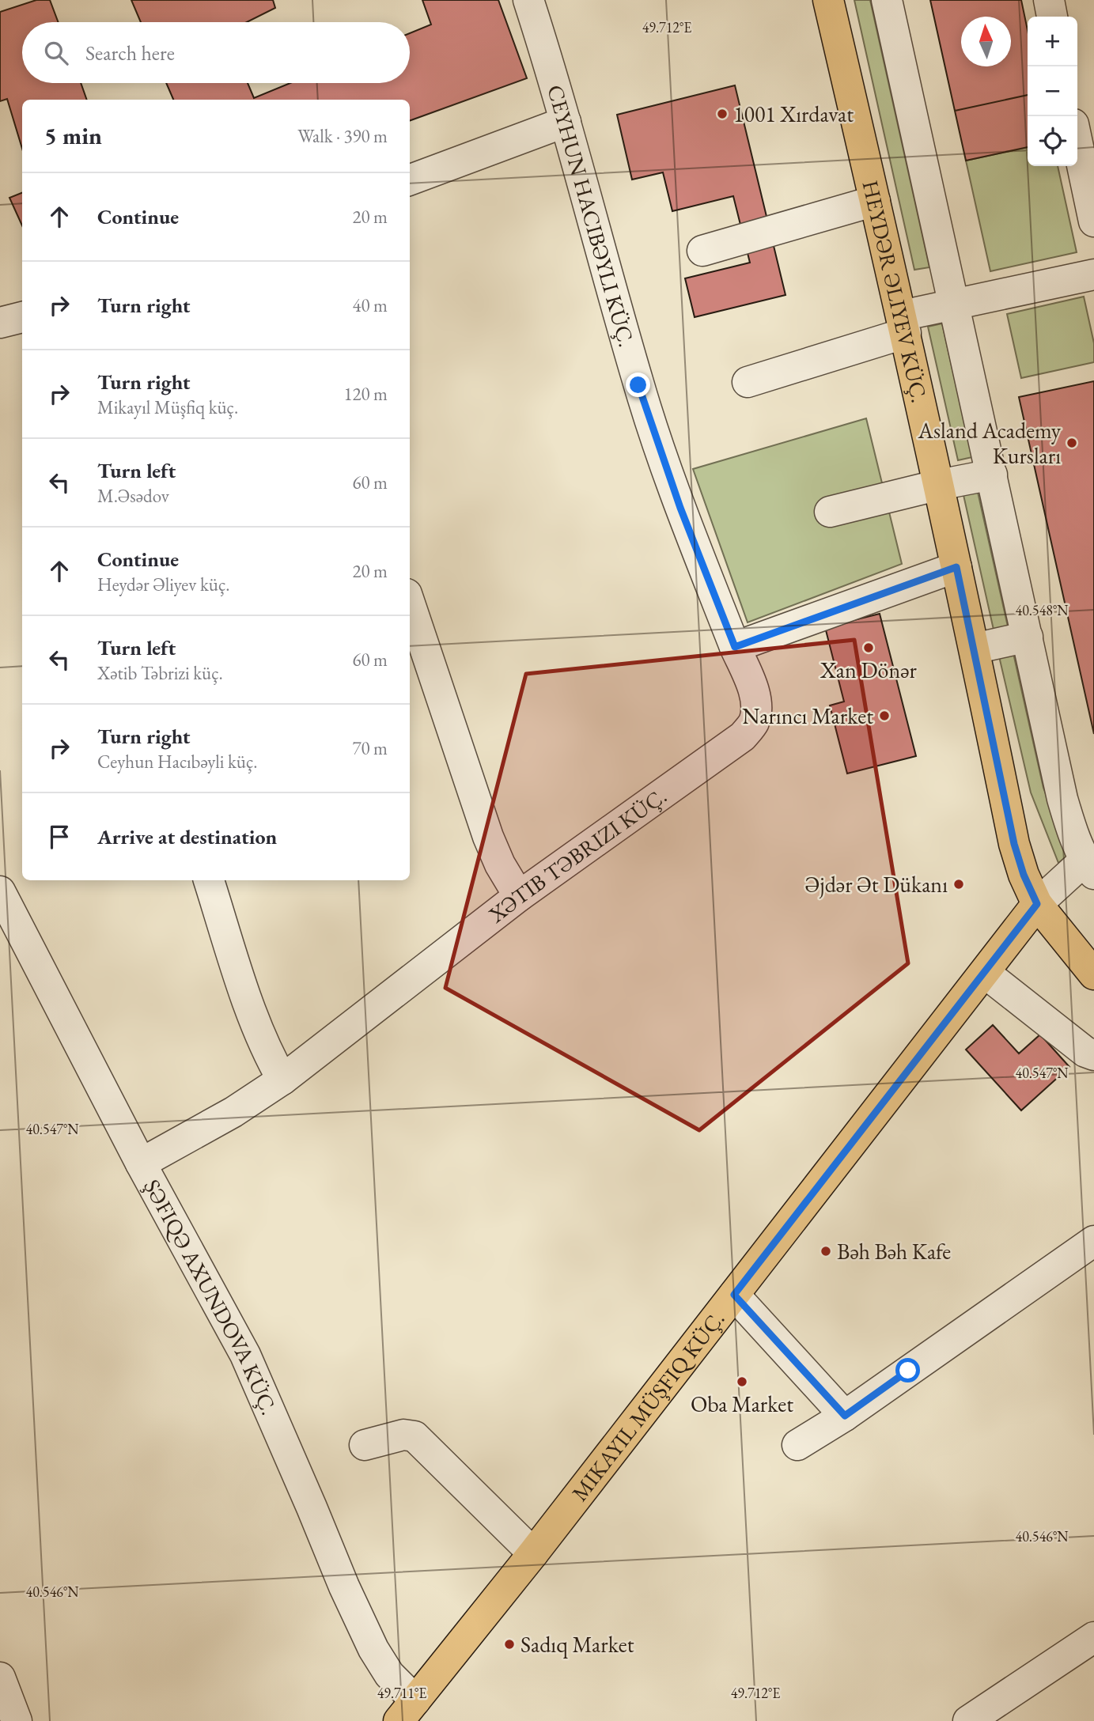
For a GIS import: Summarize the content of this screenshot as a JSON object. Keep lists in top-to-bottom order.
{
  "streets": {
    "main road": ["HEYDƏR ƏLIYEV KÜÇ."],
    "street": ["XƏTIB TƏBRIZI KÜÇ.", "ŞƏFIQƏ AXUNDOVA KÜÇ."]
  },
  "crossings": [
    ["XƏTIB TƏBRIZI KÜÇ.", "ŞƏFIQƏ AXUNDOVA KÜÇ."]
  ],
  "places": [
    "1001 Xırdavat",
    "Asland Academy Kursları",
    "Xan Dönər",
    "Narıncı Market",
    "Əjdər Ət Dükanı",
    "Bəh Bəh Kafe",
    "Oba Market",
    "Sadıq Market"
  ],
  "north": "top",
  "page": {
    "map_buttons": ["+", "−"],
    "search": "Search here",
    "heading": ["5 min", "Walk · 390 m"],
    "list": [
      ["Continue", "20 m"],
      ["Turn right", "40 m"],
      ["Turn right", "Mikayıl Müşfiq küç.", "120 m"],
      ["Turn left", "M.Əsədov", "60 m"],
      ["Continue", "Heydər Əliyev küç.", "20 m"],
      ["Turn left", "Xətib Təbrizi küç.", "60 m"],
      ["Turn right", "Ceyhun Hacıbəyli küç.", "70 m"],
      "Arrive at destination"
    ]
  },
  "coordinates": [
    "49.712°E",
    "40.548°N",
    "40.547°N",
    "40.546°N",
    "49.711°E"
  ]
}
